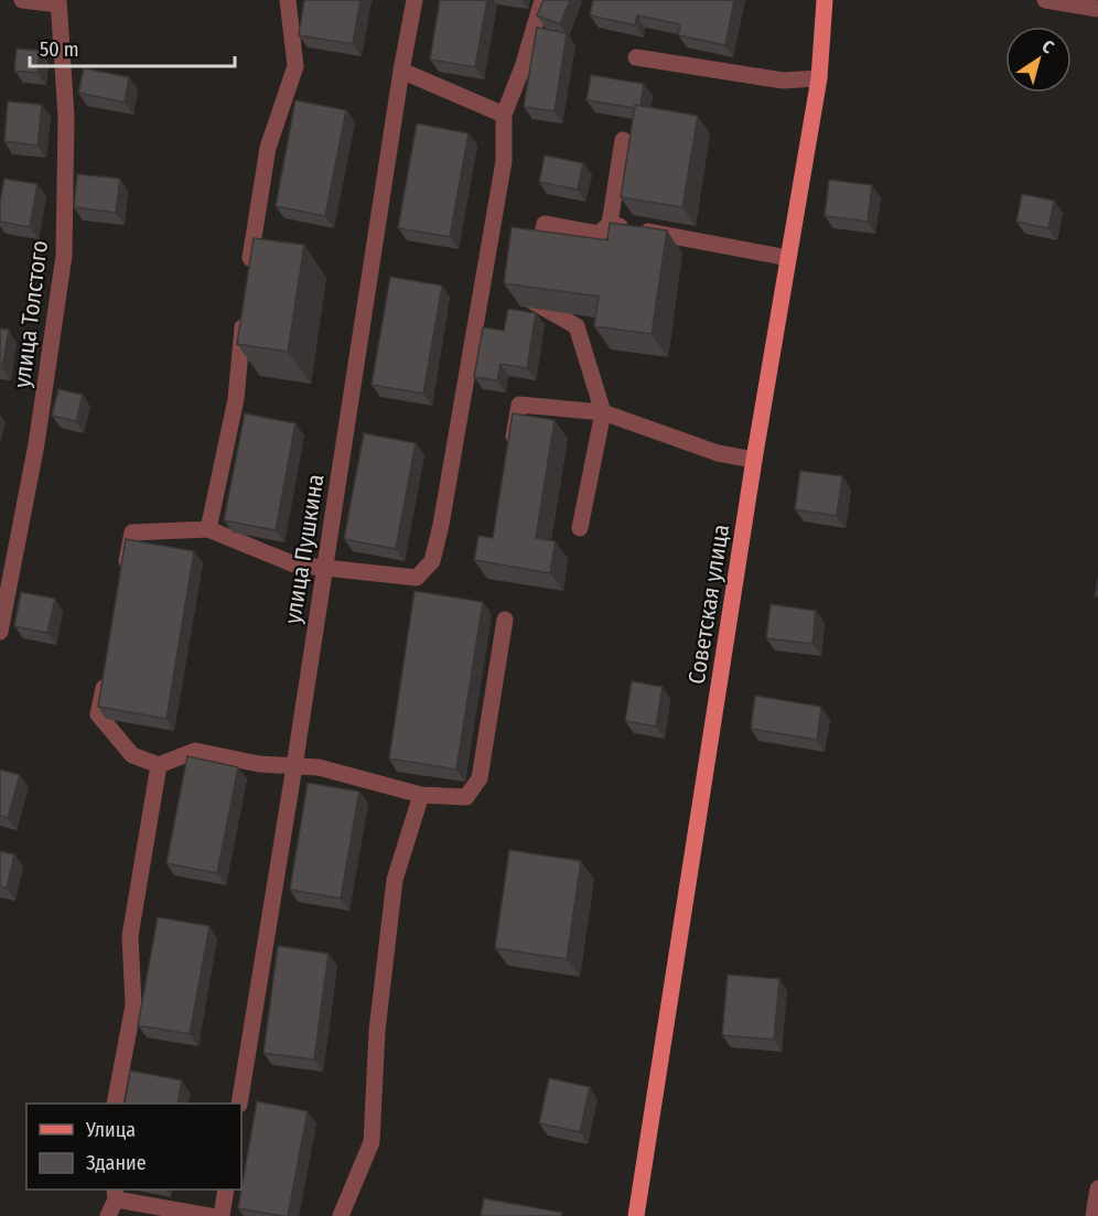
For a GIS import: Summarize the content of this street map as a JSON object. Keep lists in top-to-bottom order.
{
  "streets": {
    "main road": ["Советская улица"],
    "street": ["улица Толстого", "улица Пушкина"]
  },
  "legend": ["Улица", "Здание"],
  "scale_bar": "50 m",
  "north": "top right"
}
